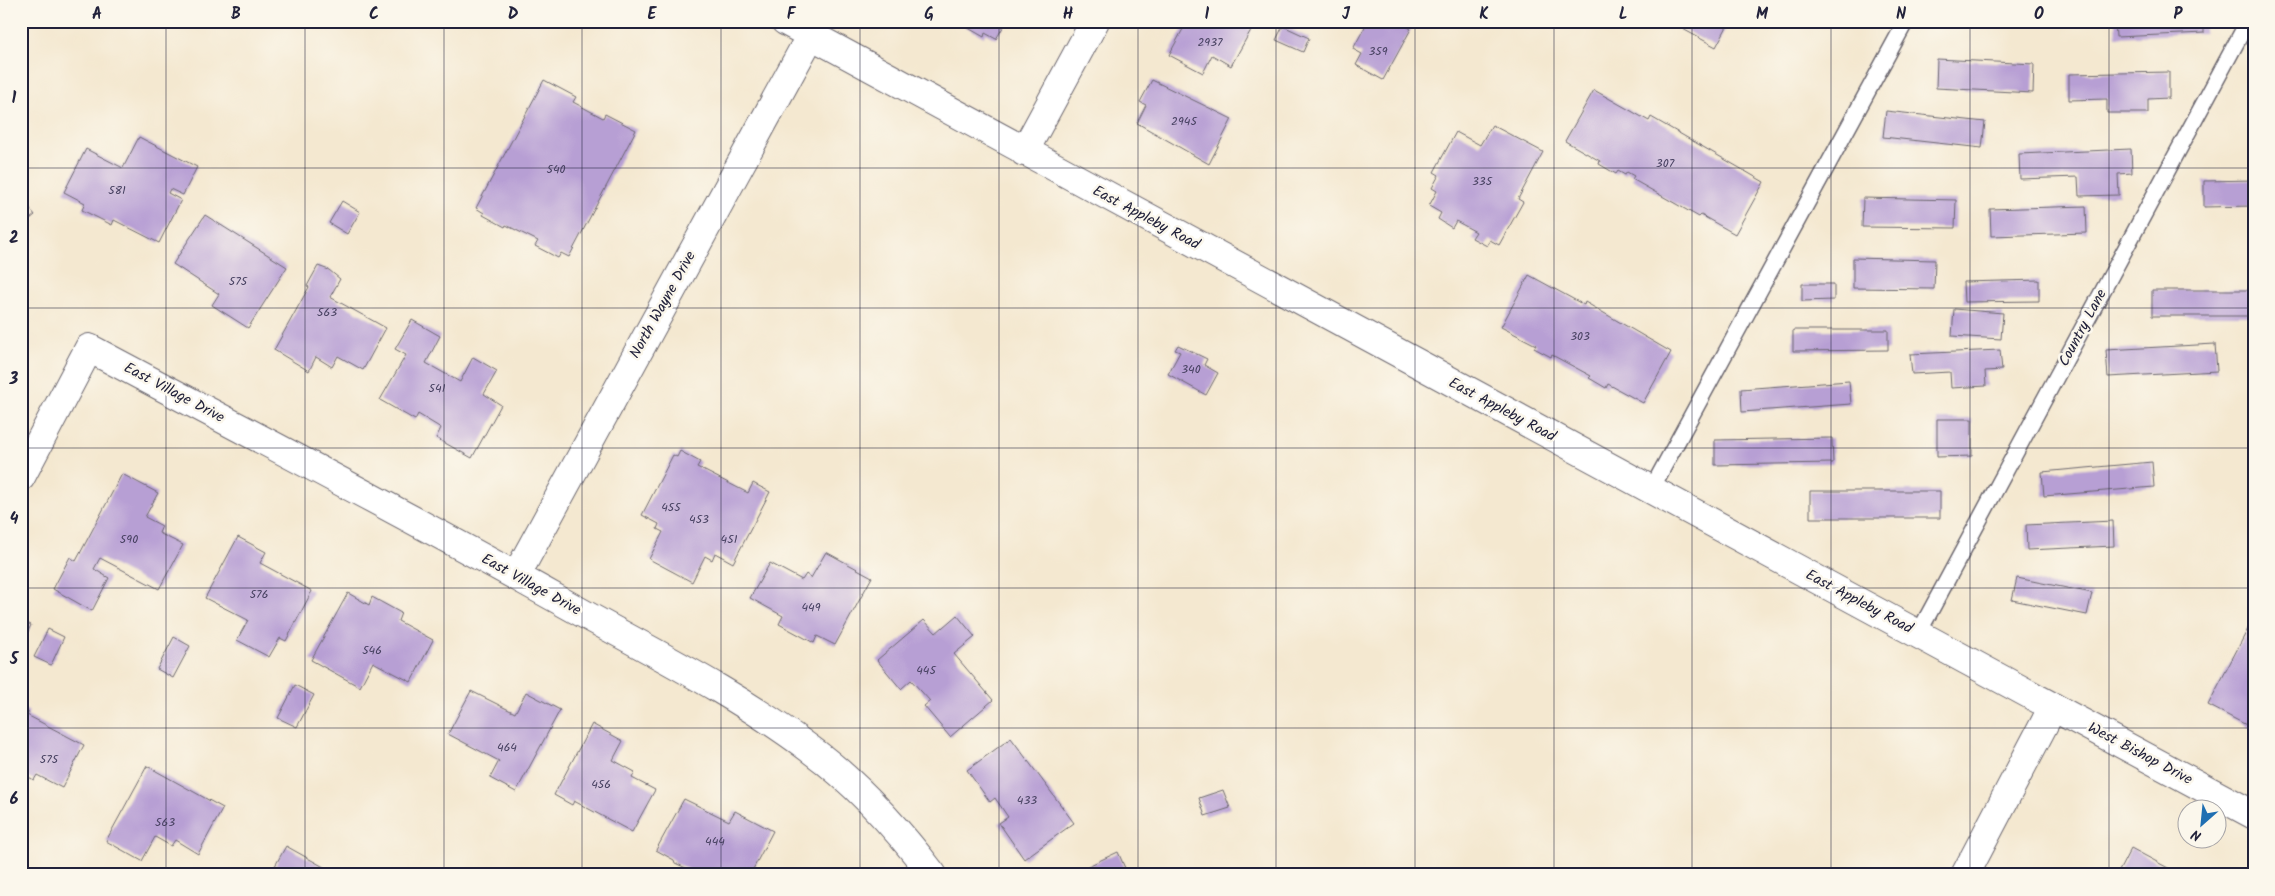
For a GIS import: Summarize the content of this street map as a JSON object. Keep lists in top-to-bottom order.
{
  "streets": {
    "street": [
      "East Appleby Road",
      "North Wayne Drive",
      "East Village Drive",
      "West Bishop Drive"
    ],
    "lane": ["Country Lane"]
  },
  "crossings": [
    ["East Appleby Road", "North Wayne Drive"],
    ["East Appleby Road", "Country Lane"],
    ["East Appleby Road", "West Bishop Drive"],
    ["North Wayne Drive", "East Village Drive"]
  ],
  "house_numbers": [
    "2937",
    "359",
    "2945",
    "307",
    "540",
    "335",
    "581",
    "575",
    "563",
    "303",
    "340",
    "541",
    "455",
    "453",
    "590",
    "451",
    "576",
    "449",
    "546",
    "445",
    "464",
    "575",
    "456",
    "433",
    "563",
    "444"
  ],
  "north": "bottom left",
  "grid": {
    "columns": [
      "A",
      "B",
      "C",
      "D",
      "E",
      "F",
      "G",
      "H",
      "I",
      "J",
      "K",
      "L",
      "M",
      "N",
      "O",
      "P"
    ],
    "rows": [
      "1",
      "2",
      "3",
      "4",
      "5",
      "6"
    ]
  }
}
